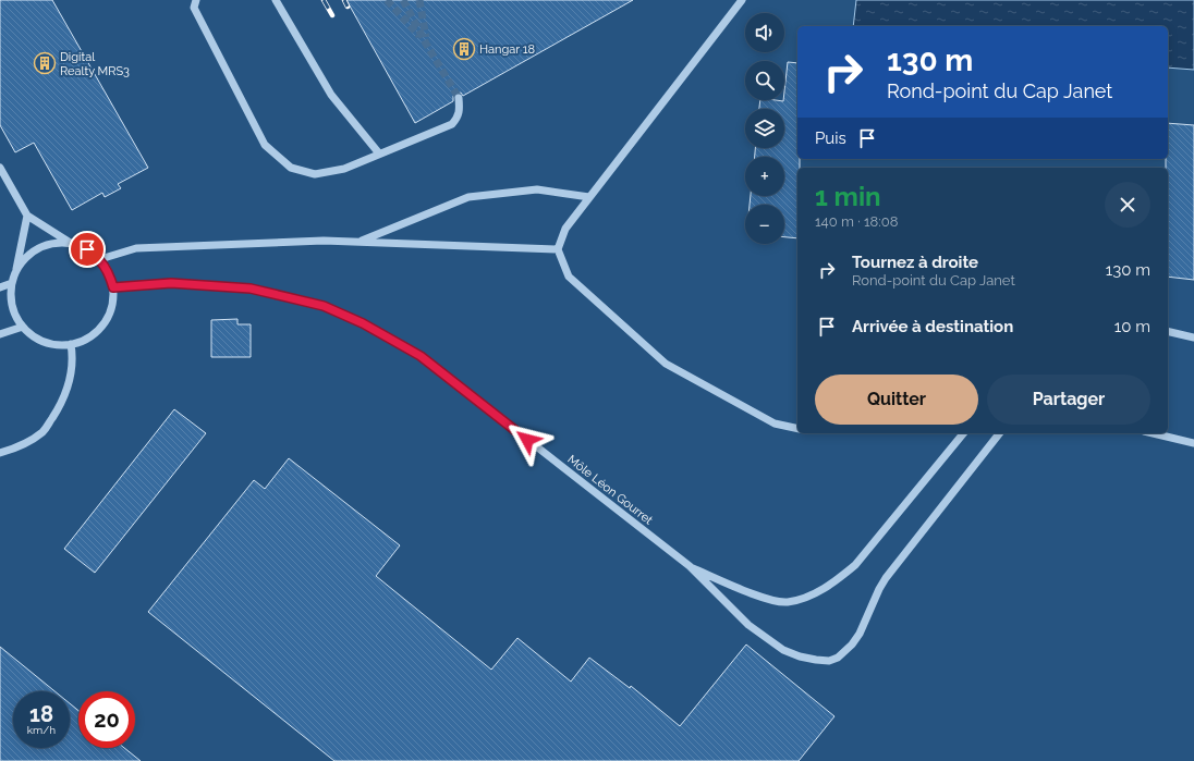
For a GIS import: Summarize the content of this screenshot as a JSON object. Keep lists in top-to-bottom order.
{
  "streets": {
    "lane": ["Môle Léon Gourret"]
  },
  "places": {
    "building": ["Hangar 18", "Digital Realty MRS3"]
  },
  "page": {
    "map_buttons": ["+", "−"],
    "turn": ["130 m", "Rond-point du Cap Janet"],
    "then": "Puis",
    "heading": ["1 min", "140 m · 18:08"],
    "list": [
      {
        "name": "Tournez à droite",
        "note": "Rond-point du Cap Janet",
        "value": "130 m"
      },
      {
        "name": "Arrivée à destination",
        "value": "10 m"
      }
    ],
    "buttons": ["Quitter", "Partager"],
    "speed": "18 km/h",
    "limit": "20"
  }
}
